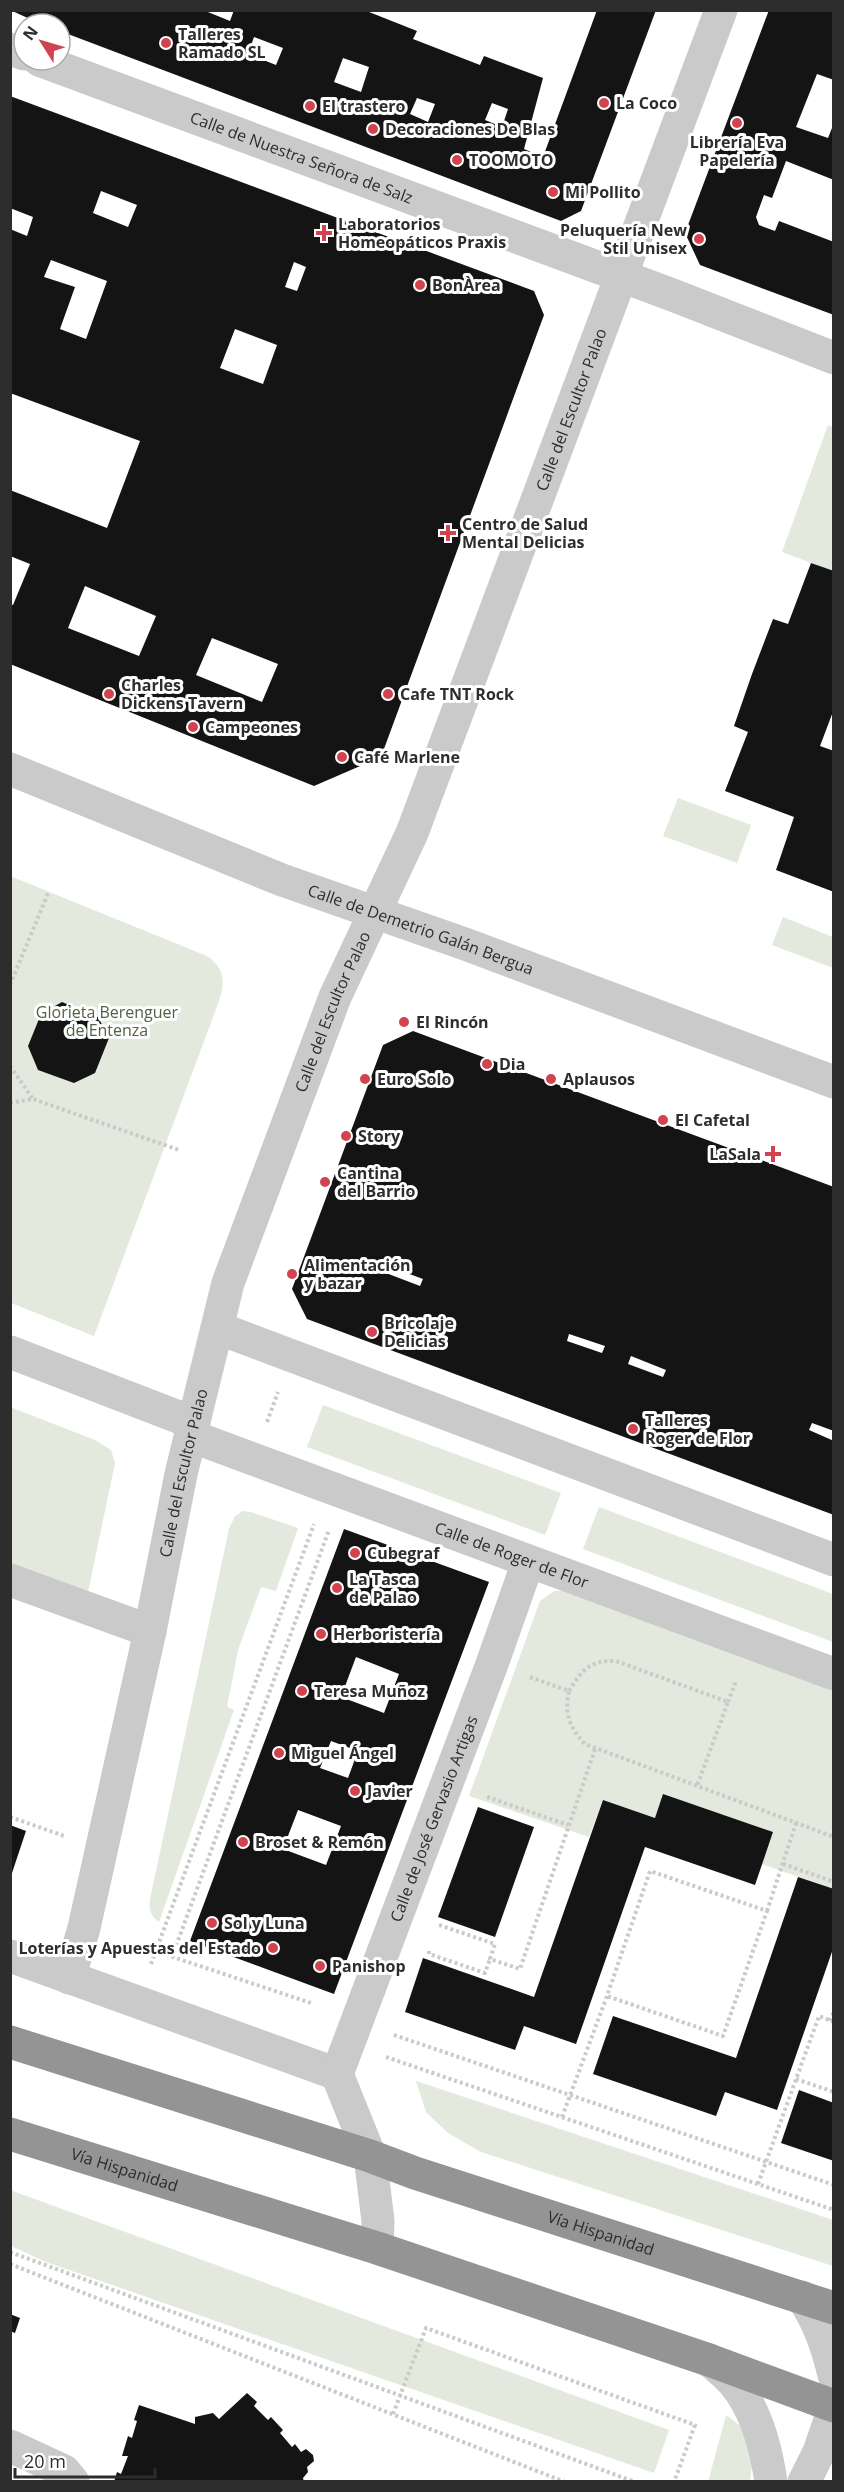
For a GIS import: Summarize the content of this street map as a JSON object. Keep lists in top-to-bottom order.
{
  "streets": {
    "highway": ["Vía Hispanidad"],
    "street": [
      "Calle de Nuestra Señora de Salz",
      "Calle del Escultor Palao",
      "Calle de Demetrio Galán Bergua",
      "Calle de Roger de Flor",
      "Calle de José Gervasio Artigas"
    ]
  },
  "crossings": [
    ["Calle de Nuestra Señora de Salz", "Calle del Escultor Palao"],
    ["Calle del Escultor Palao", "Calle de Demetrio Galán Bergua"],
    ["Calle del Escultor Palao", "Calle de Roger de Flor"],
    ["Calle de Roger de Flor", "Calle de José Gervasio Artigas"]
  ],
  "parks": ["Glorieta Berenguer de Entenza"],
  "places": {
    "other": [
      "Talleres Ramado SL",
      "La Coco",
      "El trastero",
      "Librería Eva Papelería",
      "Decoraciones De Blas",
      "TOOMOTO",
      "Mi Pollito",
      "Peluquería New Stil Unisex",
      "BonÀrea",
      "Charles Dickens Tavern",
      "Cafe TNT Rock",
      "Campeones",
      "Café Marlene",
      "El Rincón",
      "Dia",
      "Euro Solo",
      "Aplausos",
      "El Cafetal",
      "Story",
      "Cantina del Barrio",
      "Alimentación y bazar",
      "Bricolaje Delicias",
      "Talleres Roger de Flor",
      "Cubegraf",
      "La Tasca de Palao",
      "Herboristería",
      "Teresa Muñoz",
      "Miguel Ángel",
      "Javier",
      "Broset & Remón",
      "Sol y Luna",
      "Loterías y Apuestas del Estado",
      "Panishop"
    ],
    "health": ["Laboratorios Homeopáticos Praxis", "Centro de Salud Mental Delicias", "LaSala"]
  },
  "scale_bar": "20 m",
  "north": "top left"
}
